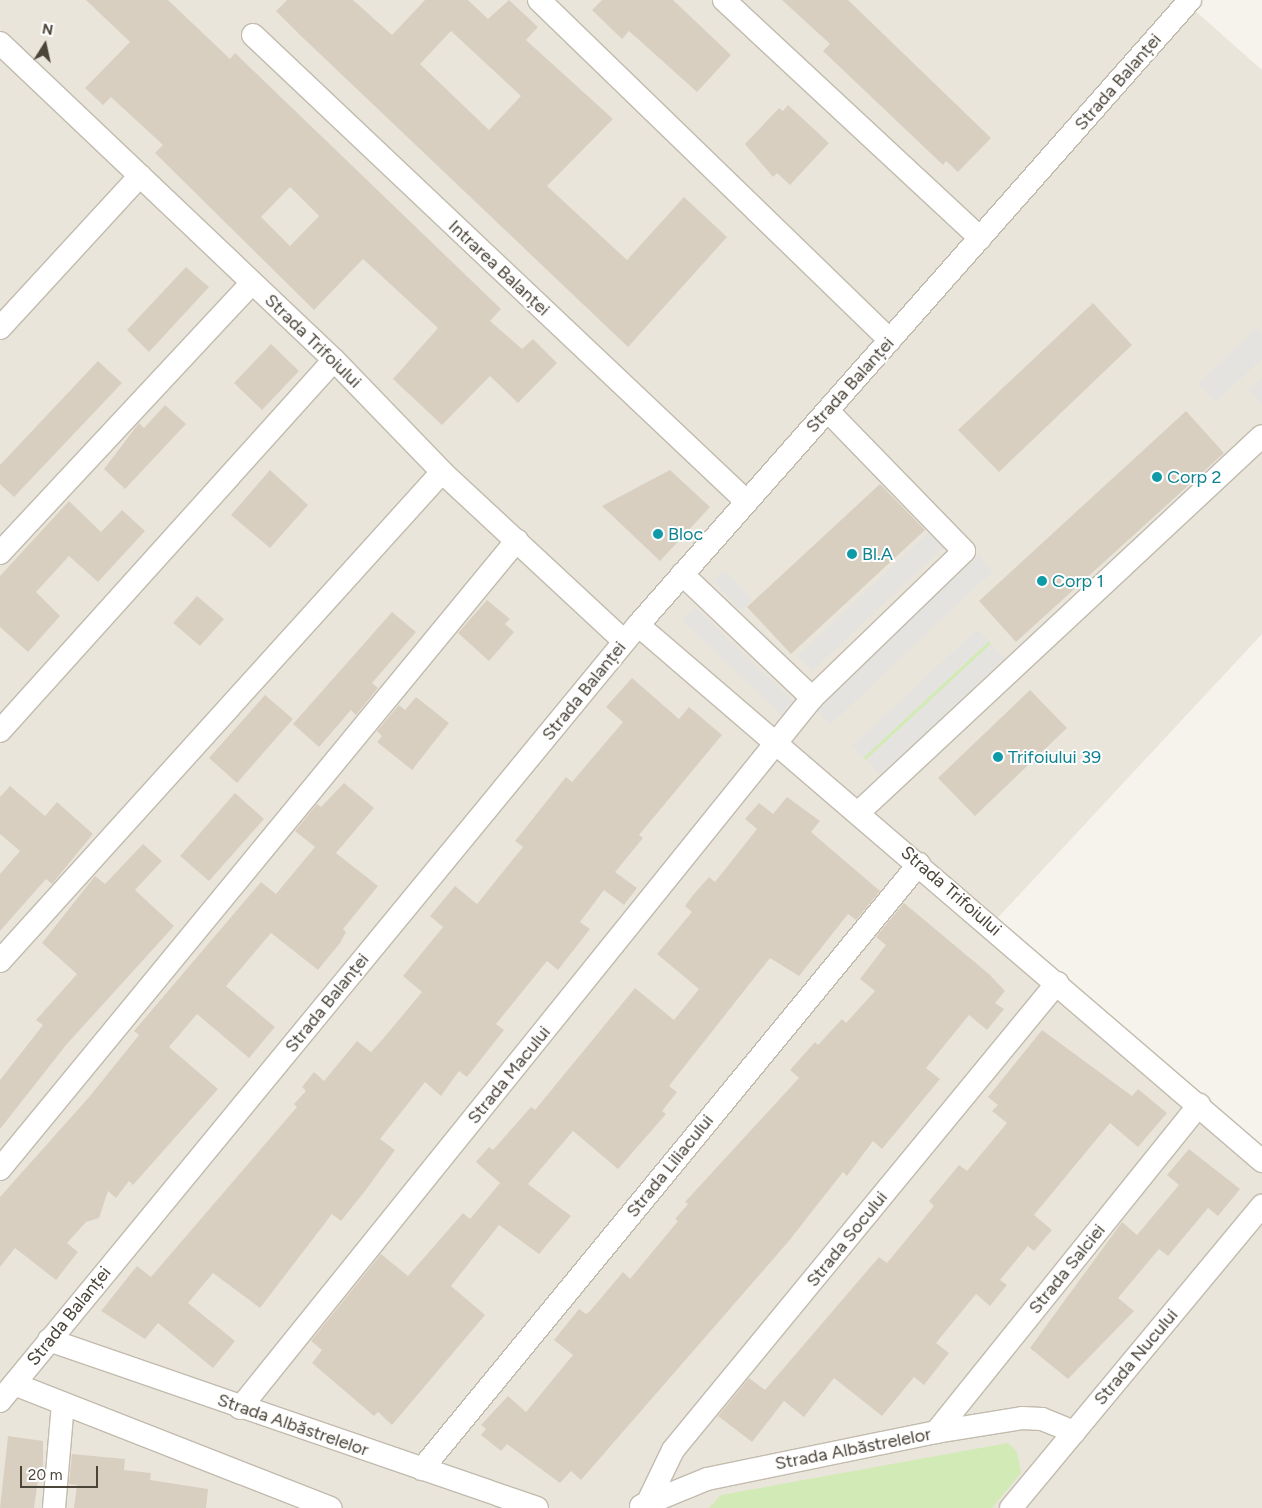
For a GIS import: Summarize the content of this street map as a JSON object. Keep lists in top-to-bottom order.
{
  "streets": {
    "street": [
      "Strada Balanței",
      "Intrarea Balanței",
      "Strada Trifoiului",
      "Strada Macului",
      "Strada Liliacului",
      "Strada Socului",
      "Strada Salciei",
      "Strada Nucului",
      "Strada Albăstrelelor"
    ]
  },
  "crossings": [
    ["Strada Balanței", "Intrarea Balanței"],
    ["Strada Balanței", "Strada Trifoiului"],
    ["Strada Balanței", "Strada Macului"],
    ["Strada Balanței", "Strada Albăstrelelor"],
    ["Strada Trifoiului", "Strada Macului"],
    ["Strada Trifoiului", "Strada Liliacului"],
    ["Strada Trifoiului", "Strada Socului"],
    ["Strada Trifoiului", "Strada Salciei"],
    ["Strada Macului", "Strada Albăstrelelor"],
    ["Strada Liliacului", "Strada Albăstrelelor"],
    ["Strada Socului", "Strada Albăstrelelor"],
    ["Strada Salciei", "Strada Albăstrelelor"],
    ["Strada Nucului", "Strada Albăstrelelor"]
  ],
  "places": [
    "Corp 2",
    "Bloc",
    "Bl.A",
    "Corp 1",
    "Trifoiului 39"
  ],
  "scale_bar": "20 m",
  "north": "top"
}
